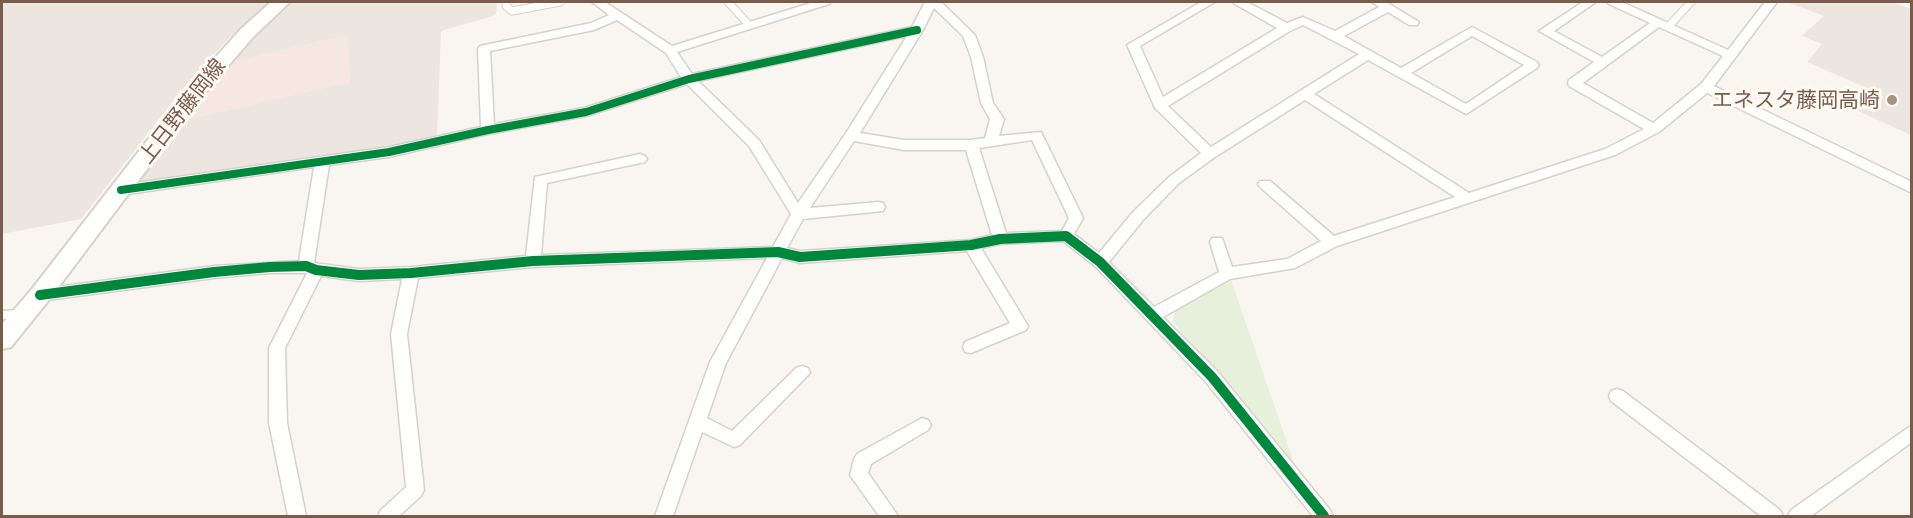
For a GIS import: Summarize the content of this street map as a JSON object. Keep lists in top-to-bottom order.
{
  "streets": {
    "main road": ["上日野藤岡線"]
  },
  "places": ["エネスタ藤岡高崎"]
}
